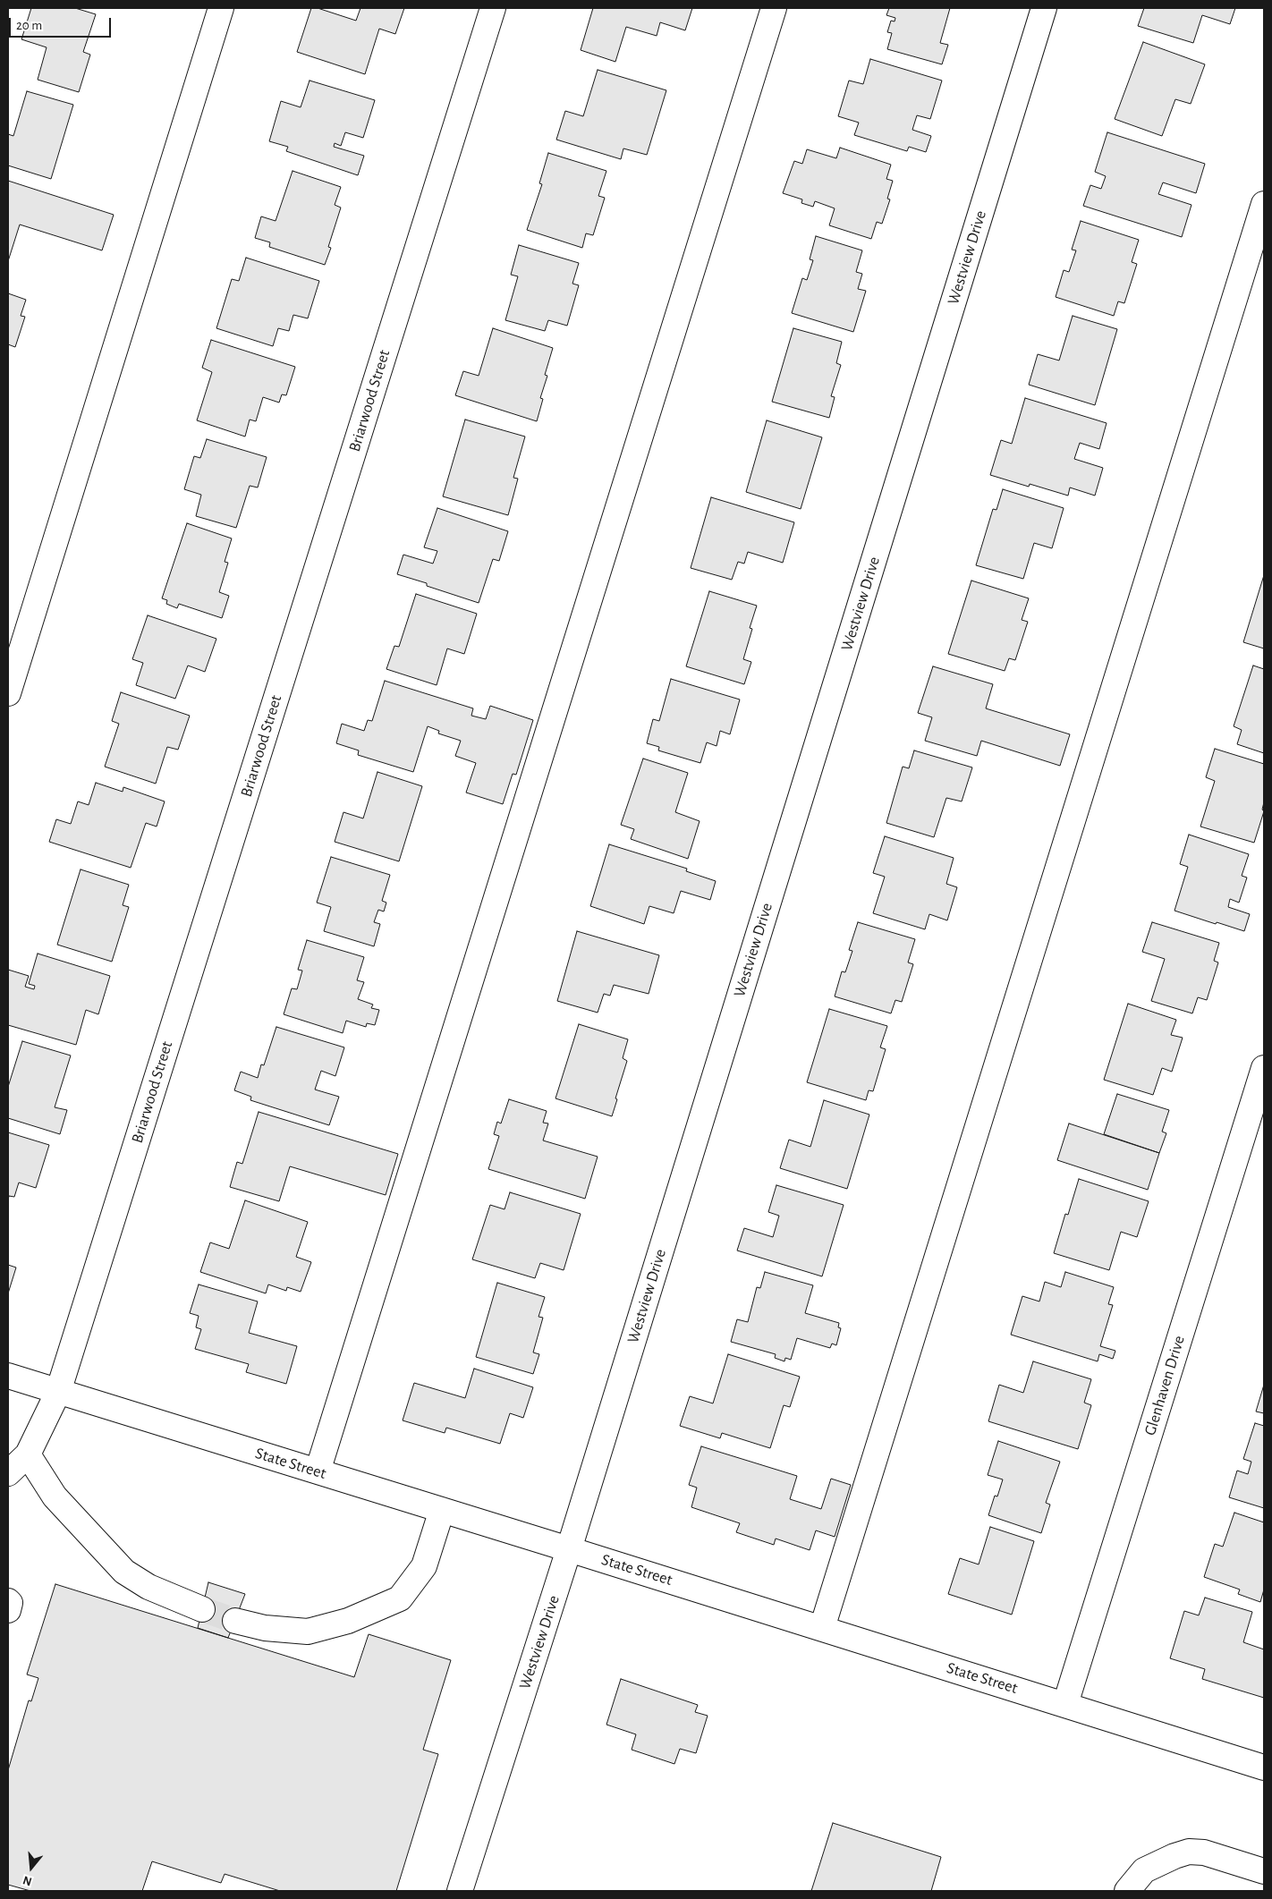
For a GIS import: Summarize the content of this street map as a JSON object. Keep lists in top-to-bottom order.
{
  "streets": {
    "street": [
      "Westview Drive",
      "Briarwood Street",
      "Glenhaven Drive",
      "State Street"
    ]
  },
  "crossings": [
    ["Westview Drive", "State Street"],
    ["Briarwood Street", "State Street"],
    ["Glenhaven Drive", "State Street"]
  ],
  "scale_bar": "20 m",
  "north": "bottom"
}
